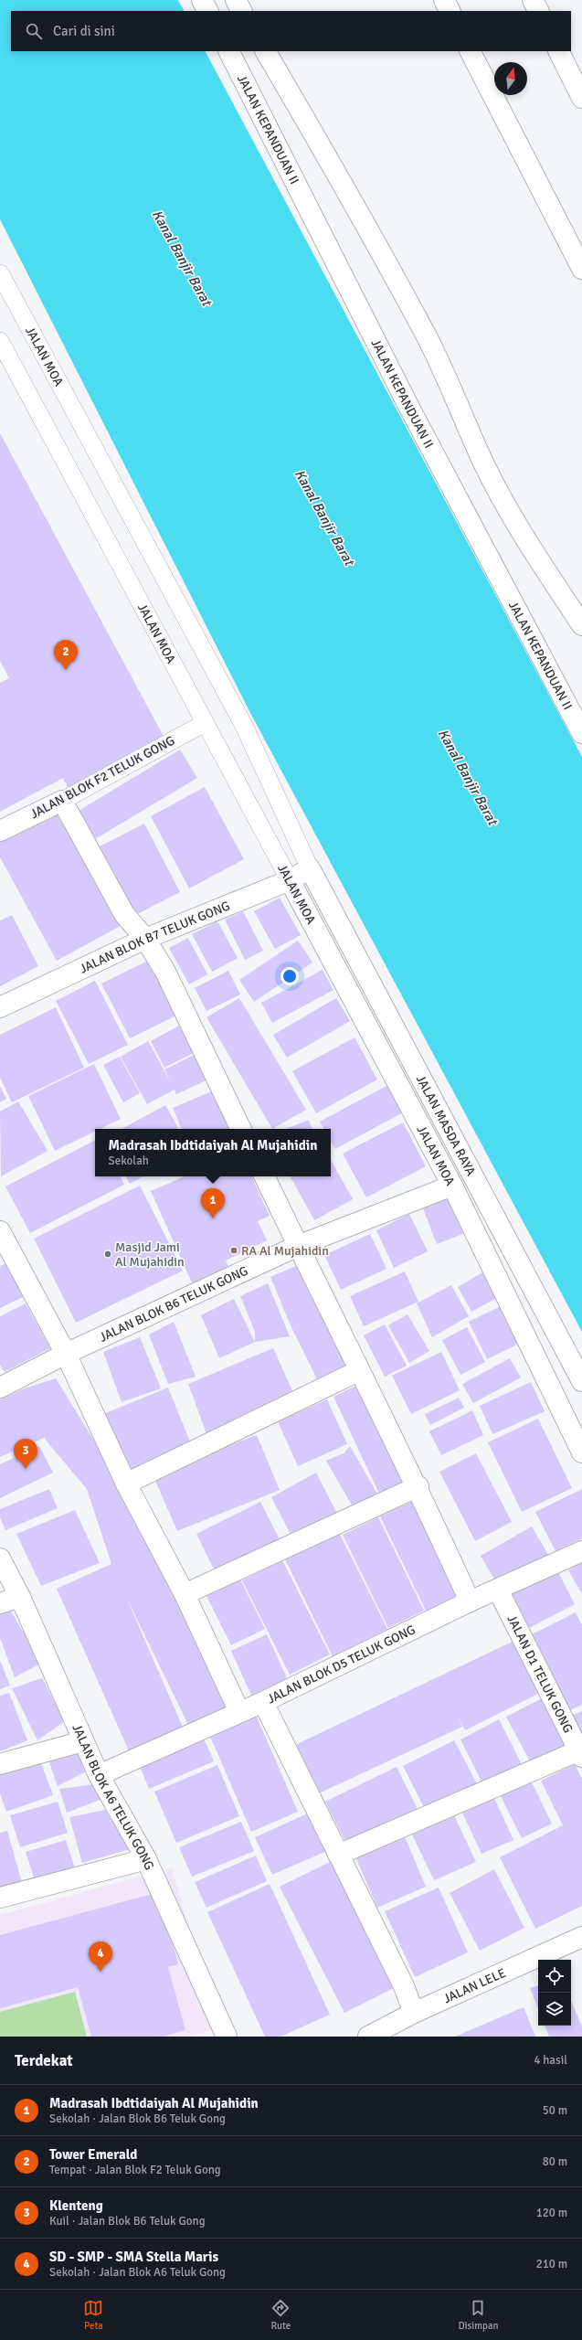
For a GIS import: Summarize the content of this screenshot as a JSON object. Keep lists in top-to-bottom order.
{
  "streets": {
    "main road": [
      "JALAN KEPANDUAN II",
      "JALAN MOA",
      "JALAN BLOK F2 TELUK GONG",
      "JALAN BLOK B7 TELUK GONG",
      "JALAN MASDA RAYA",
      "JALAN BLOK B6 TELUK GONG",
      "JALAN BLOK D5 TELUK GONG",
      "JALAN D1 TELUK GONG",
      "JALAN BLOK A6 TELUK GONG",
      "JALAN LELE"
    ]
  },
  "crossings": [
    ["JALAN MOA", "JALAN BLOK F2 TELUK GONG"],
    ["JALAN MOA", "JALAN BLOK B7 TELUK GONG"],
    ["JALAN MOA", "JALAN MASDA RAYA"],
    ["JALAN MOA", "JALAN BLOK B6 TELUK GONG"],
    ["JALAN BLOK B7 TELUK GONG", "JALAN MASDA RAYA"],
    ["JALAN BLOK D5 TELUK GONG", "JALAN D1 TELUK GONG"],
    ["JALAN BLOK D5 TELUK GONG", "JALAN BLOK A6 TELUK GONG"]
  ],
  "water": ["Kanal Banjir Barat"],
  "places": ["RA Al Mujahidin", "Masjid Jami Al Mujahidin"],
  "north": "top",
  "page": {
    "search": "Cari di sini",
    "pins": [
      "2",
      "1",
      "3",
      "4"
    ],
    "popup": ["Madrasah Ibdtidaiyah Al Mujahidin", "Sekolah"],
    "heading": ["Terdekat", "4 hasil"],
    "list": [
      {
        "mark": "1",
        "name": "Madrasah Ibdtidaiyah Al Mujahidin",
        "note": "Sekolah · Jalan Blok B6 Teluk Gong",
        "value": "50 m"
      },
      {
        "mark": "2",
        "name": "Tower Emerald",
        "note": "Tempat · Jalan Blok F2 Teluk Gong",
        "value": "80 m"
      },
      {
        "mark": "3",
        "name": "Klenteng",
        "note": "Kuil · Jalan Blok B6 Teluk Gong",
        "value": "120 m"
      },
      {
        "mark": "4",
        "name": "SD - SMP - SMA Stella Maris",
        "note": "Sekolah · Jalan Blok A6 Teluk Gong",
        "value": "210 m"
      }
    ],
    "nav": ["Peta", "Rute", "Disimpan"]
  }
}
